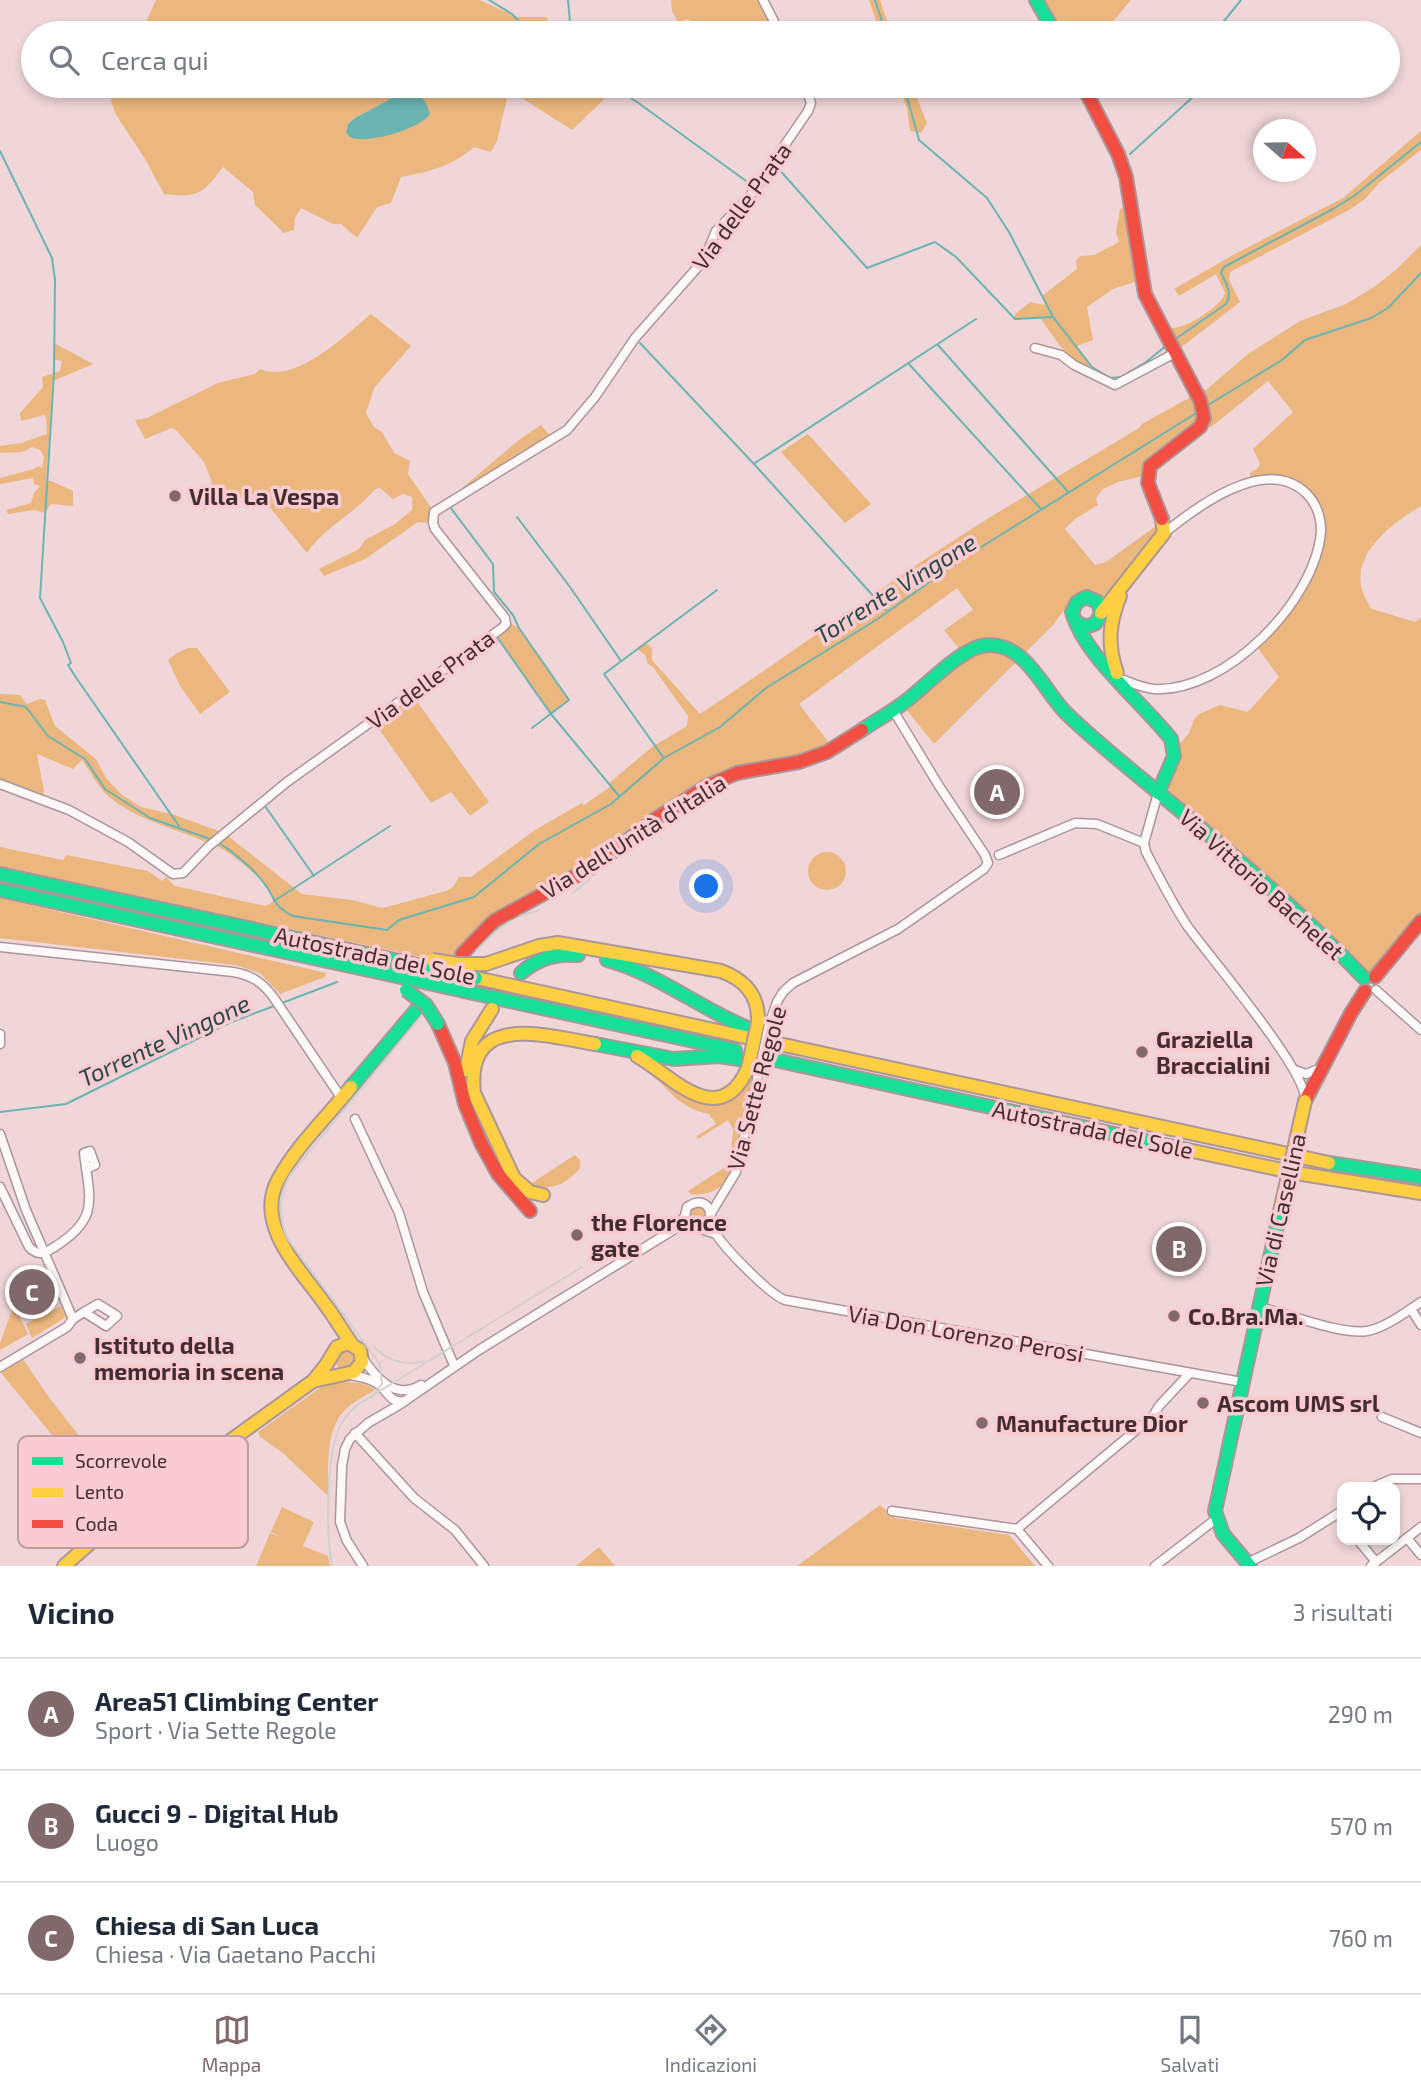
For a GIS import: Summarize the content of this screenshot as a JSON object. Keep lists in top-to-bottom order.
{
  "streets": {
    "main road": [
      "Via dell'Unità d'Italia",
      "Via Vittorio Bachelet",
      "Autostrada del Sole",
      "Via di Casellina"
    ],
    "street": ["Via delle Prata", "Via Sette Regole", "Via Don Lorenzo Perosi"]
  },
  "crossings": [
    ["Via dell'Unità d'Italia", "Via Sette Regole"],
    ["Autostrada del Sole", "Via Sette Regole"],
    ["Via Sette Regole", "Via Don Lorenzo Perosi"]
  ],
  "water": ["Torrente Vingone"],
  "places": [
    "Villa La Vespa",
    "Graziella Braccialini",
    "the Florence gate",
    "Co.Bra.Ma.",
    "Istituto della memoria in scena",
    "Ascom UMS srl",
    "Manufacture Dior"
  ],
  "legend": ["Scorrevole", "Lento", "Coda"],
  "north": "right",
  "page": {
    "search": "Cerca qui",
    "pins": ["A", "B", "C"],
    "heading": ["Vicino", "3 risultati"],
    "list": [
      {
        "mark": "A",
        "name": "Area51 Climbing Center",
        "note": "Sport · Via Sette Regole",
        "value": "290 m"
      },
      {
        "mark": "B",
        "name": "Gucci 9 - Digital Hub",
        "note": "Luogo",
        "value": "570 m"
      },
      {
        "mark": "C",
        "name": "Chiesa di San Luca",
        "note": "Chiesa · Via Gaetano Pacchi",
        "value": "760 m"
      }
    ],
    "nav": ["Mappa", "Indicazioni", "Salvati"]
  }
}
